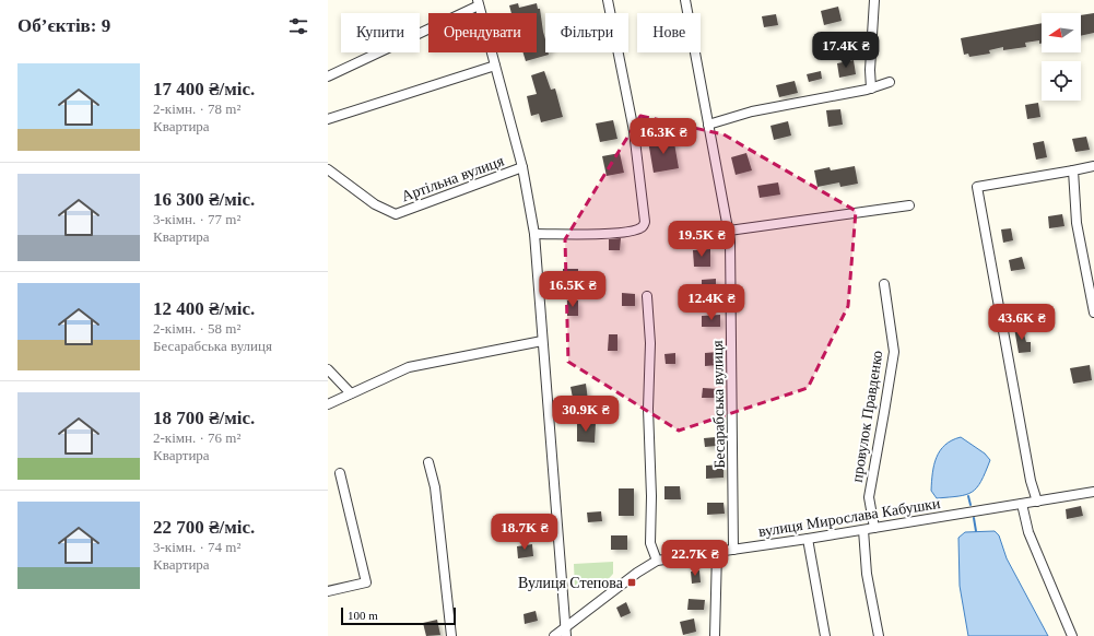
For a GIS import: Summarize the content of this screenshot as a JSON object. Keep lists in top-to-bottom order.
{
  "streets": {
    "street": [
      "Артільна вулиця",
      "Бесарабська вулиця",
      "провулок Правденко",
      "вулиця Мирослава Кабушки"
    ]
  },
  "crossings": [
    ["Бесарабська вулиця", "вулиця Мирослава Кабушки"],
    ["провулок Правденко", "вулиця Мирослава Кабушки"]
  ],
  "places": {
    "transit": ["Вулиця Степова"]
  },
  "scale_bar": "100 m",
  "north": "left",
  "page": {
    "heading": "Об’єктів: 9",
    "chip": [
      "Купити",
      "Орендувати",
      "Фільтри",
      "Нове"
    ],
    "price": [
      "17.4K ₴",
      "16.3K ₴",
      "19.5K ₴",
      "16.5K ₴",
      "12.4K ₴",
      "43.6K ₴",
      "30.9K ₴",
      "18.7K ₴",
      "22.7K ₴"
    ],
    "list": [
      {
        "name": "17 400 ₴/міс.",
        "note": "2-кімн. · 78 m² · Квартира"
      },
      {
        "name": "16 300 ₴/міс.",
        "note": "3-кімн. · 77 m² · Квартира"
      },
      {
        "name": "12 400 ₴/міс.",
        "note": "2-кімн. · 58 m² · Бесарабська вулиця"
      },
      {
        "name": "18 700 ₴/міс.",
        "note": "2-кімн. · 76 m² · Квартира"
      },
      {
        "name": "22 700 ₴/міс.",
        "note": "3-кімн. · 74 m² · Квартира"
      }
    ],
    "scale": "100 m"
  }
}
